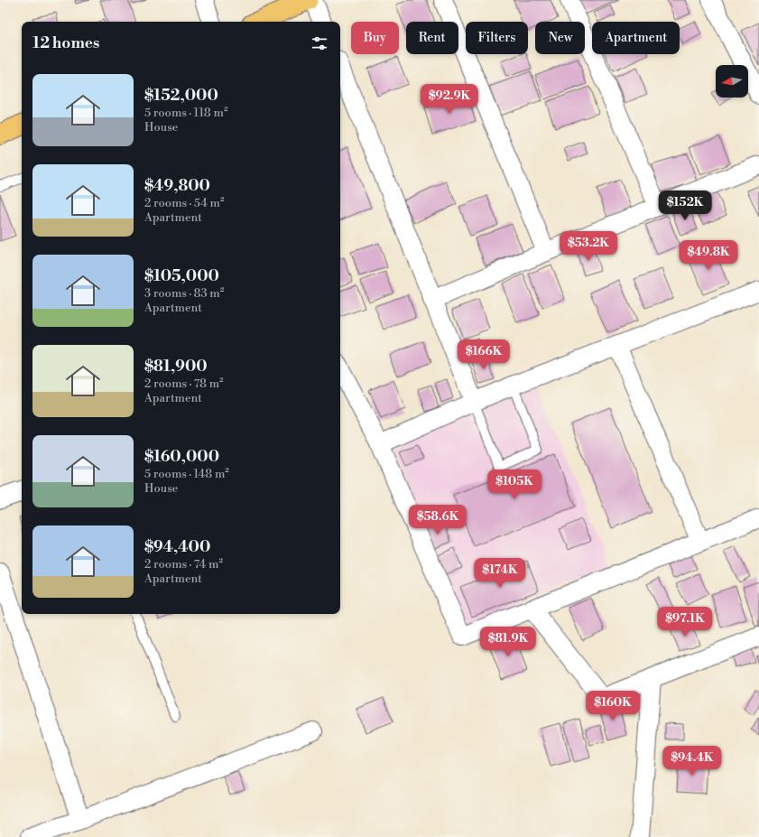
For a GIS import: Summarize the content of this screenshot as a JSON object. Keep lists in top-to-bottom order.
{
  "north": "left",
  "page": {
    "chip": [
      "Buy",
      "Rent",
      "Filters",
      "New",
      "Apartment"
    ],
    "heading": "12 homes",
    "list": [
      {
        "name": "$152,000",
        "note": "5 rooms · 118 m² · House"
      },
      {
        "name": "$49,800",
        "note": "2 rooms · 54 m² · Apartment"
      },
      {
        "name": "$105,000",
        "note": "3 rooms · 83 m² · Apartment"
      },
      {
        "name": "$81,900",
        "note": "2 rooms · 78 m² · Apartment"
      },
      {
        "name": "$160,000",
        "note": "5 rooms · 148 m² · House"
      },
      {
        "name": "$94,400",
        "note": "2 rooms · 74 m² · Apartment"
      }
    ],
    "price": [
      "$92.9K",
      "$152K",
      "$53.2K",
      "$49.8K",
      "$166K",
      "$105K",
      "$58.6K",
      "$174K",
      "$97.1K",
      "$81.9K",
      "$160K",
      "$94.4K"
    ]
  }
}
